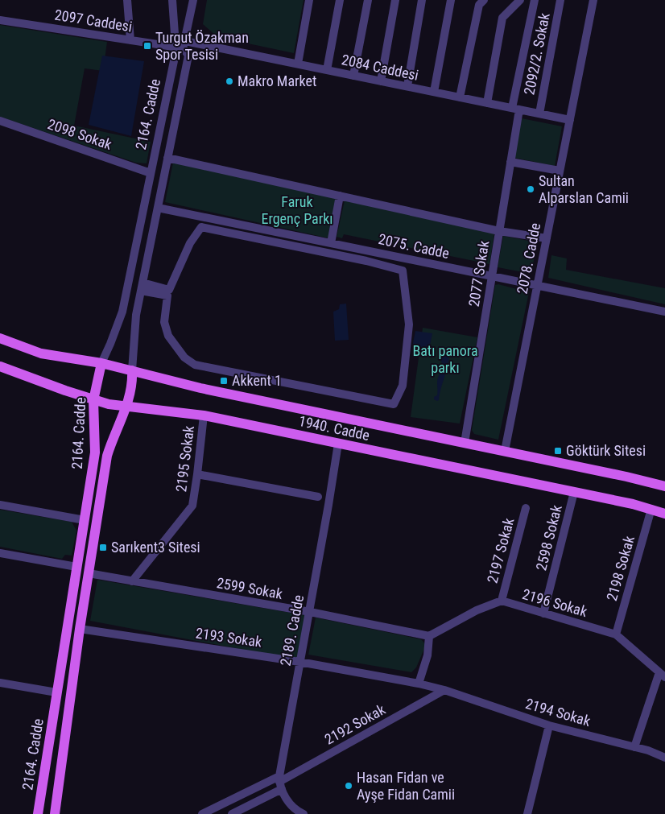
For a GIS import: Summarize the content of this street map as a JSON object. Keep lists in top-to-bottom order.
{
  "streets": {
    "main road": ["2164. Cadde", "1940. Cadde"],
    "street": [
      "2097 Caddesi",
      "2092/2. Sokak",
      "2084 Caddesi",
      "2098 Sokak",
      "2075. Cadde",
      "2078. Cadde",
      "2077 Sokak",
      "2195 Sokak",
      "2598 Sokak",
      "2197 Sokak",
      "2198 Sokak",
      "2599 Sokak",
      "2196 Sokak",
      "2189. Cadde",
      "2193 Sokak",
      "2194 Sokak",
      "2192 Sokak"
    ]
  },
  "crossings": [
    ["2097 Caddesi", "2084 Caddesi"],
    ["2097 Caddesi", "2164. Cadde"],
    ["2092/2. Sokak", "2084 Caddesi"],
    ["2084 Caddesi", "2164. Cadde"],
    ["2084 Caddesi", "2078. Cadde"],
    ["2084 Caddesi", "2077 Sokak"],
    ["2164. Cadde", "2098 Sokak"],
    ["2164. Cadde", "2075. Cadde"],
    ["2164. Cadde", "1940. Cadde"],
    ["2164. Cadde", "2599 Sokak"],
    ["2164. Cadde", "2193 Sokak"],
    ["2075. Cadde", "2078. Cadde"],
    ["2075. Cadde", "2077 Sokak"],
    ["2078. Cadde", "1940. Cadde"],
    ["2077 Sokak", "1940. Cadde"],
    ["1940. Cadde", "2195 Sokak"],
    ["1940. Cadde", "2598 Sokak"],
    ["1940. Cadde", "2198 Sokak"],
    ["1940. Cadde", "2189. Cadde"],
    ["2195 Sokak", "2599 Sokak"],
    ["2598 Sokak", "2196 Sokak"],
    ["2197 Sokak", "2196 Sokak"],
    ["2198 Sokak", "2196 Sokak"],
    ["2599 Sokak", "2196 Sokak"],
    ["2599 Sokak", "2189. Cadde"],
    ["2189. Cadde", "2193 Sokak"],
    ["2189. Cadde", "2192 Sokak"],
    ["2193 Sokak", "2194 Sokak"],
    ["2193 Sokak", "2192 Sokak"],
    ["2194 Sokak", "2192 Sokak"]
  ],
  "parks": ["Faruk Ergenç Parkı", "Batı panora parkı"],
  "places": {
    "transit": [
      "Turgut Özakman Spor Tesisi",
      "Akkent 1",
      "Göktürk Sitesi",
      "Sarıkent3 Sitesi"
    ],
    "other": ["Makro Market", "Sultan Alparslan Camii", "Hasan Fidan ve Ayşe Fidan Camii"]
  }
}
